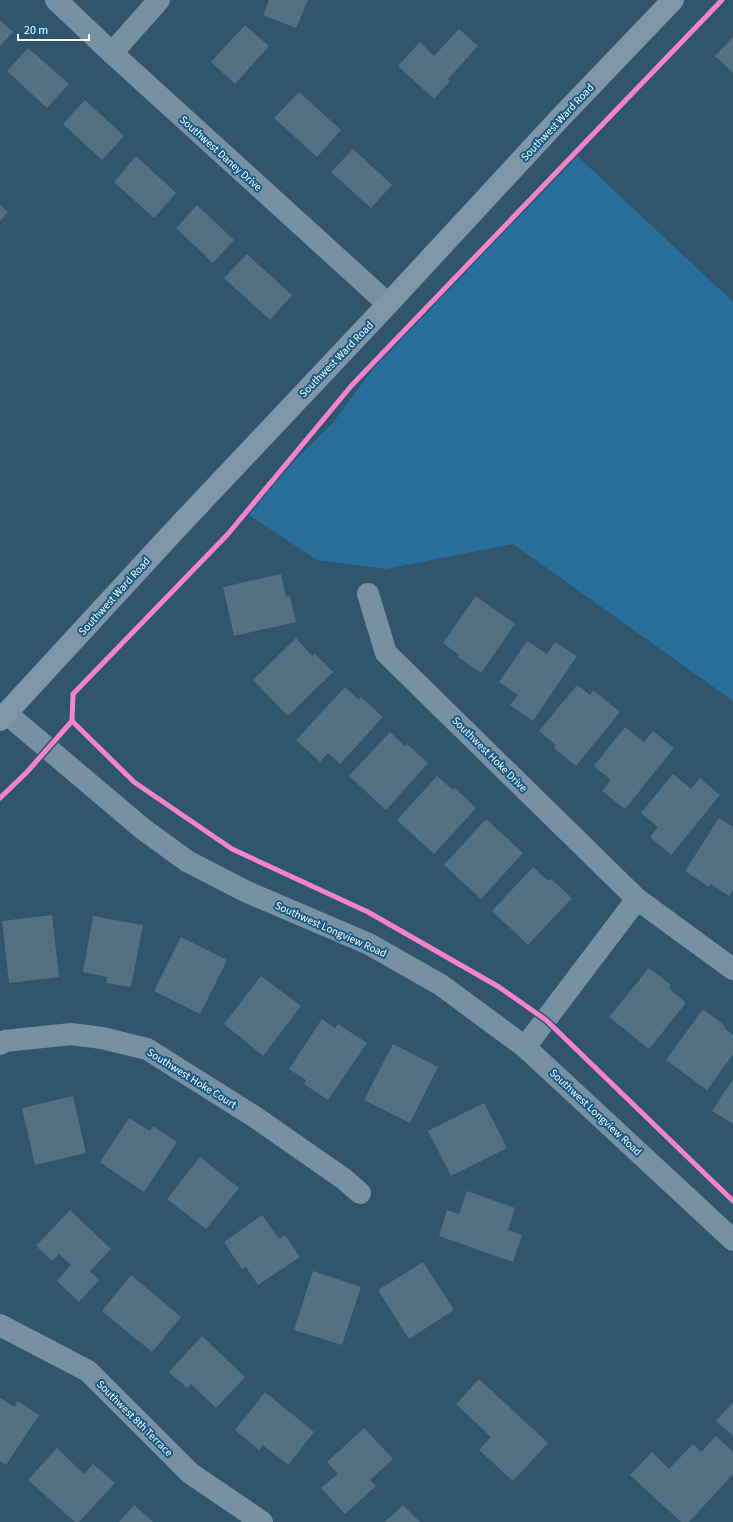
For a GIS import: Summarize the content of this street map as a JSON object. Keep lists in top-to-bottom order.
{
  "streets": {
    "main road": ["Southwest Ward Road"],
    "street": [
      "Southwest Daney Drive",
      "Southwest Hoke Drive",
      "Southwest Longview Road",
      "Southwest Hoke Court",
      "Southwest 8th Terrace"
    ]
  },
  "crossings": [
    ["Southwest Ward Road", "Southwest Daney Drive"],
    ["Southwest Ward Road", "Southwest Longview Road"]
  ],
  "scale_bar": "20 m"
}
